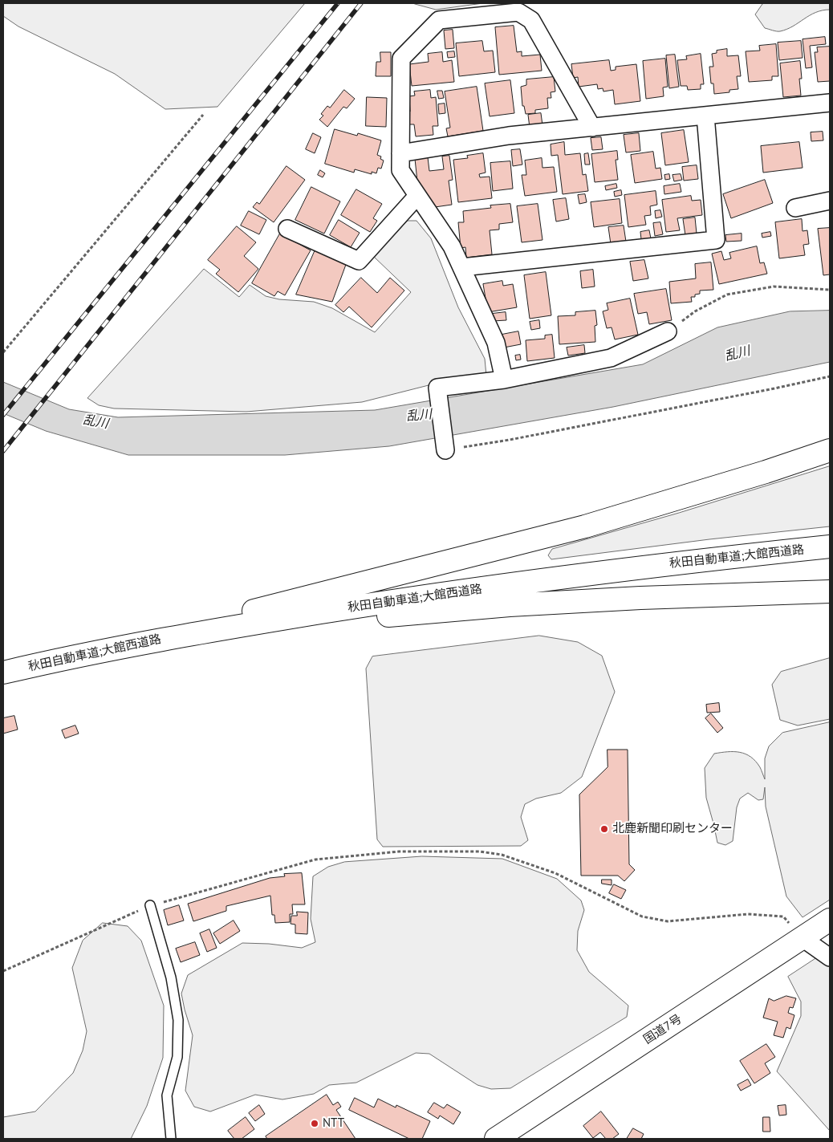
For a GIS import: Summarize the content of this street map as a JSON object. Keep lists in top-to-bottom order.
{
  "streets": {
    "highway": ["秋田自動車道;大館西道路", "国道7号"]
  },
  "water": ["乱川"],
  "places": ["北鹿新聞印刷センター", "NTT"]
}
